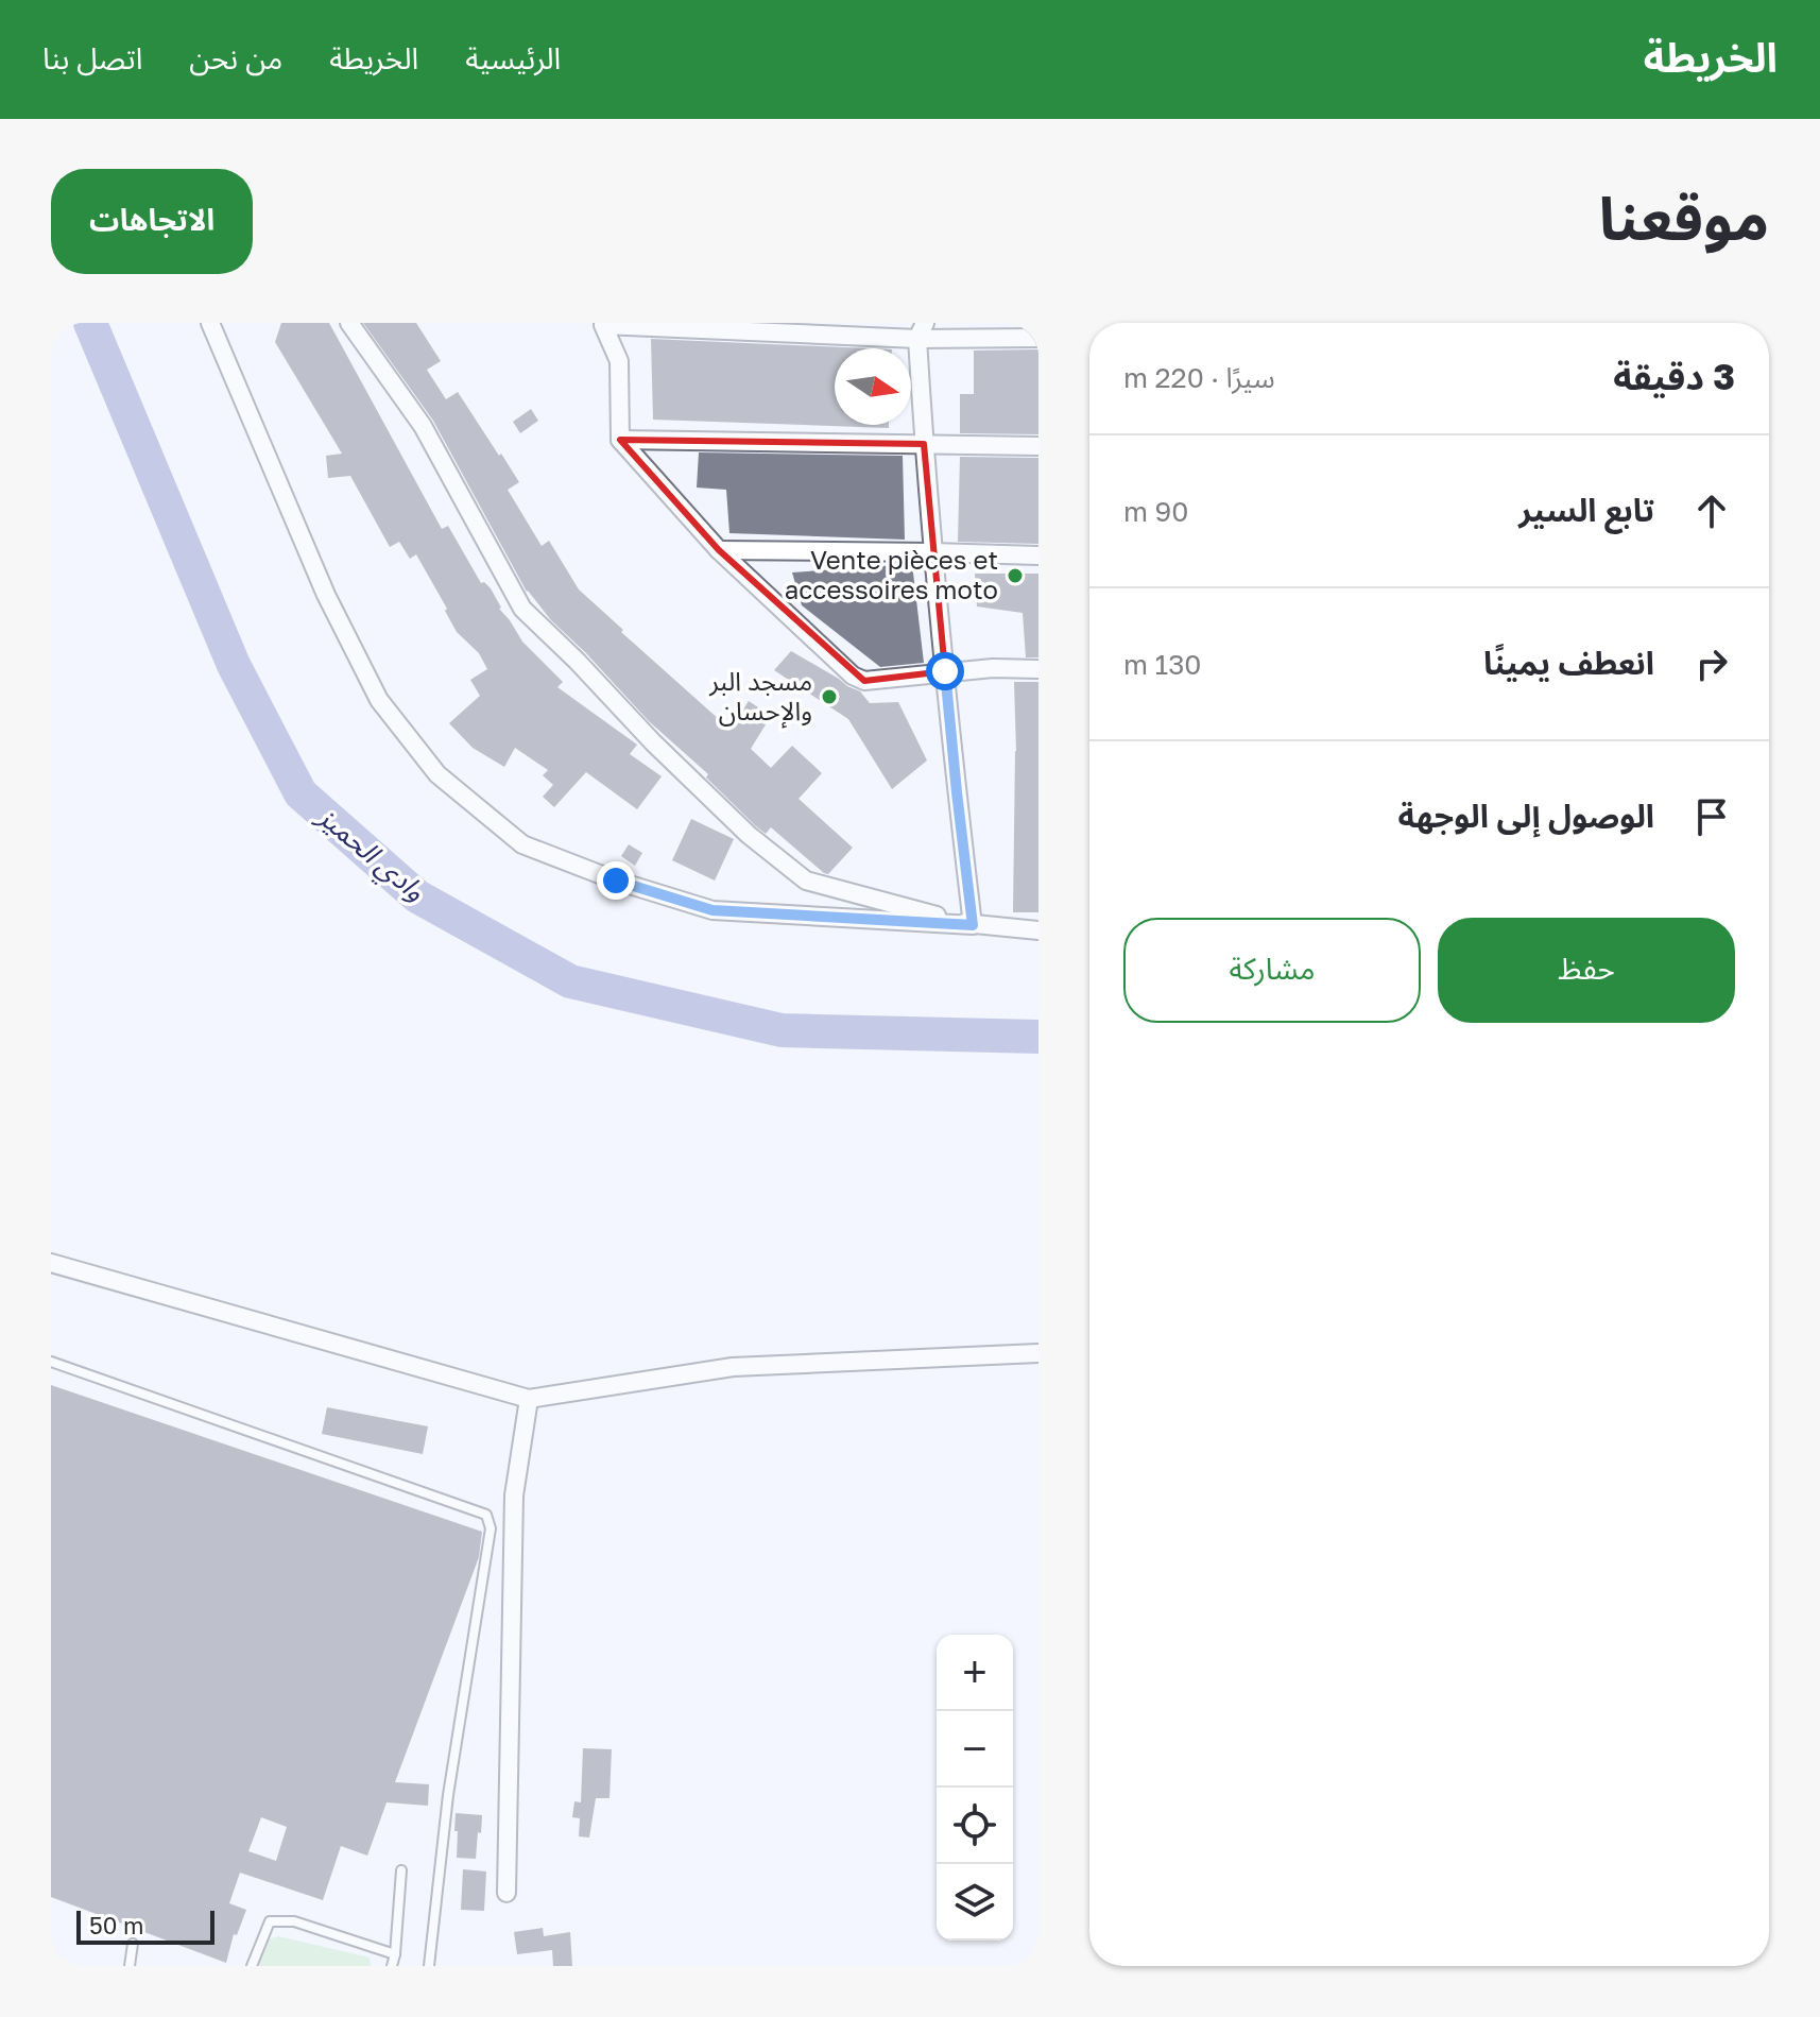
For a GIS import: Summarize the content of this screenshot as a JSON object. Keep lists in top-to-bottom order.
{
  "water": ["وادي الحميز"],
  "places": ["Vente pièces et accessoires moto", "مسجد البر والإحسان"],
  "scale_bar": "50 m",
  "north": "right",
  "page": {
    "header": "الخريطة",
    "nav": [
      "الرئيسية",
      "الخريطة",
      "من نحن",
      "اتصل بنا"
    ],
    "title": "موقعنا",
    "buttons": [
      "الاتجاهات",
      ["حفظ", "مشاركة"]
    ],
    "heading": ["3 دقيقة", "سيرًا · 220 m"],
    "list": [
      ["تابع السير", "90 m"],
      ["انعطف يمينًا", "130 m"],
      "الوصول إلى الوجهة"
    ],
    "map_buttons": ["+", "−"],
    "scale": "50 m"
  }
}
